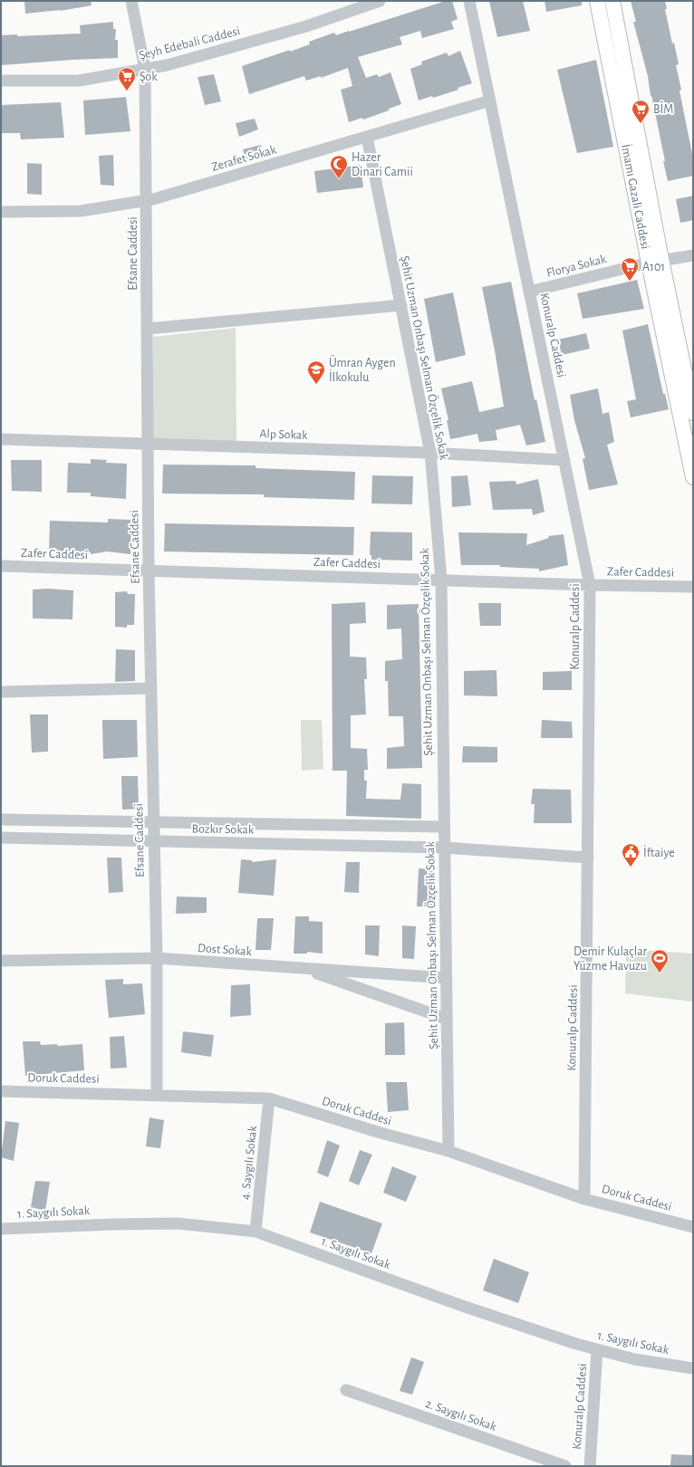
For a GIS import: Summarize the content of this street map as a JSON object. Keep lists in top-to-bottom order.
{
  "streets": {
    "main road": ["İmamı Gazali Caddesi"],
    "street": [
      "Şeyh Edebali Caddesi",
      "Zerafet Sokak",
      "Efsane Caddesi",
      "Florya Sokak",
      "Konuralp Caddesi",
      "Şehit Uzman Onbaşı Selman Özçelik Sokak",
      "Alp Sokak",
      "Zafer Caddesi",
      "Bozkır Sokak",
      "Dost Sokak",
      "Doruk Caddesi",
      "4. Saygılı Sokak",
      "1. Saygılı Sokak",
      "2. Saygılı Sokak"
    ]
  },
  "crossings": [
    ["Şeyh Edebali Caddesi", "Efsane Caddesi"],
    ["Zerafet Sokak", "Efsane Caddesi"],
    ["Zerafet Sokak", "Konuralp Caddesi"],
    ["Zerafet Sokak", "Şehit Uzman Onbaşı Selman Özçelik Sokak"],
    ["İmamı Gazali Caddesi", "Florya Sokak"],
    ["Efsane Caddesi", "Alp Sokak"],
    ["Efsane Caddesi", "Zafer Caddesi"],
    ["Efsane Caddesi", "Bozkır Sokak"],
    ["Efsane Caddesi", "Dost Sokak"],
    ["Efsane Caddesi", "Doruk Caddesi"],
    ["Florya Sokak", "Konuralp Caddesi"],
    ["Konuralp Caddesi", "Alp Sokak"],
    ["Konuralp Caddesi", "Zafer Caddesi"],
    ["Konuralp Caddesi", "Bozkır Sokak"],
    ["Konuralp Caddesi", "Doruk Caddesi"],
    ["Konuralp Caddesi", "1. Saygılı Sokak"],
    ["Şehit Uzman Onbaşı Selman Özçelik Sokak", "Alp Sokak"],
    ["Şehit Uzman Onbaşı Selman Özçelik Sokak", "Zafer Caddesi"],
    ["Şehit Uzman Onbaşı Selman Özçelik Sokak", "Bozkır Sokak"],
    ["Şehit Uzman Onbaşı Selman Özçelik Sokak", "Dost Sokak"],
    ["Şehit Uzman Onbaşı Selman Özçelik Sokak", "Doruk Caddesi"],
    ["Doruk Caddesi", "4. Saygılı Sokak"],
    ["4. Saygılı Sokak", "1. Saygılı Sokak"]
  ],
  "places": {
    "supermarket": ["Şok", "BİM", "A101"],
    "mosque": ["Hazer Dinari Camii"],
    "school or university": ["Ümran Aygen İlkokulu"],
    "public building": ["İftaiye"],
    "sports": ["Demir Kulaçlar Yüzme Havuzu"]
  }
}
